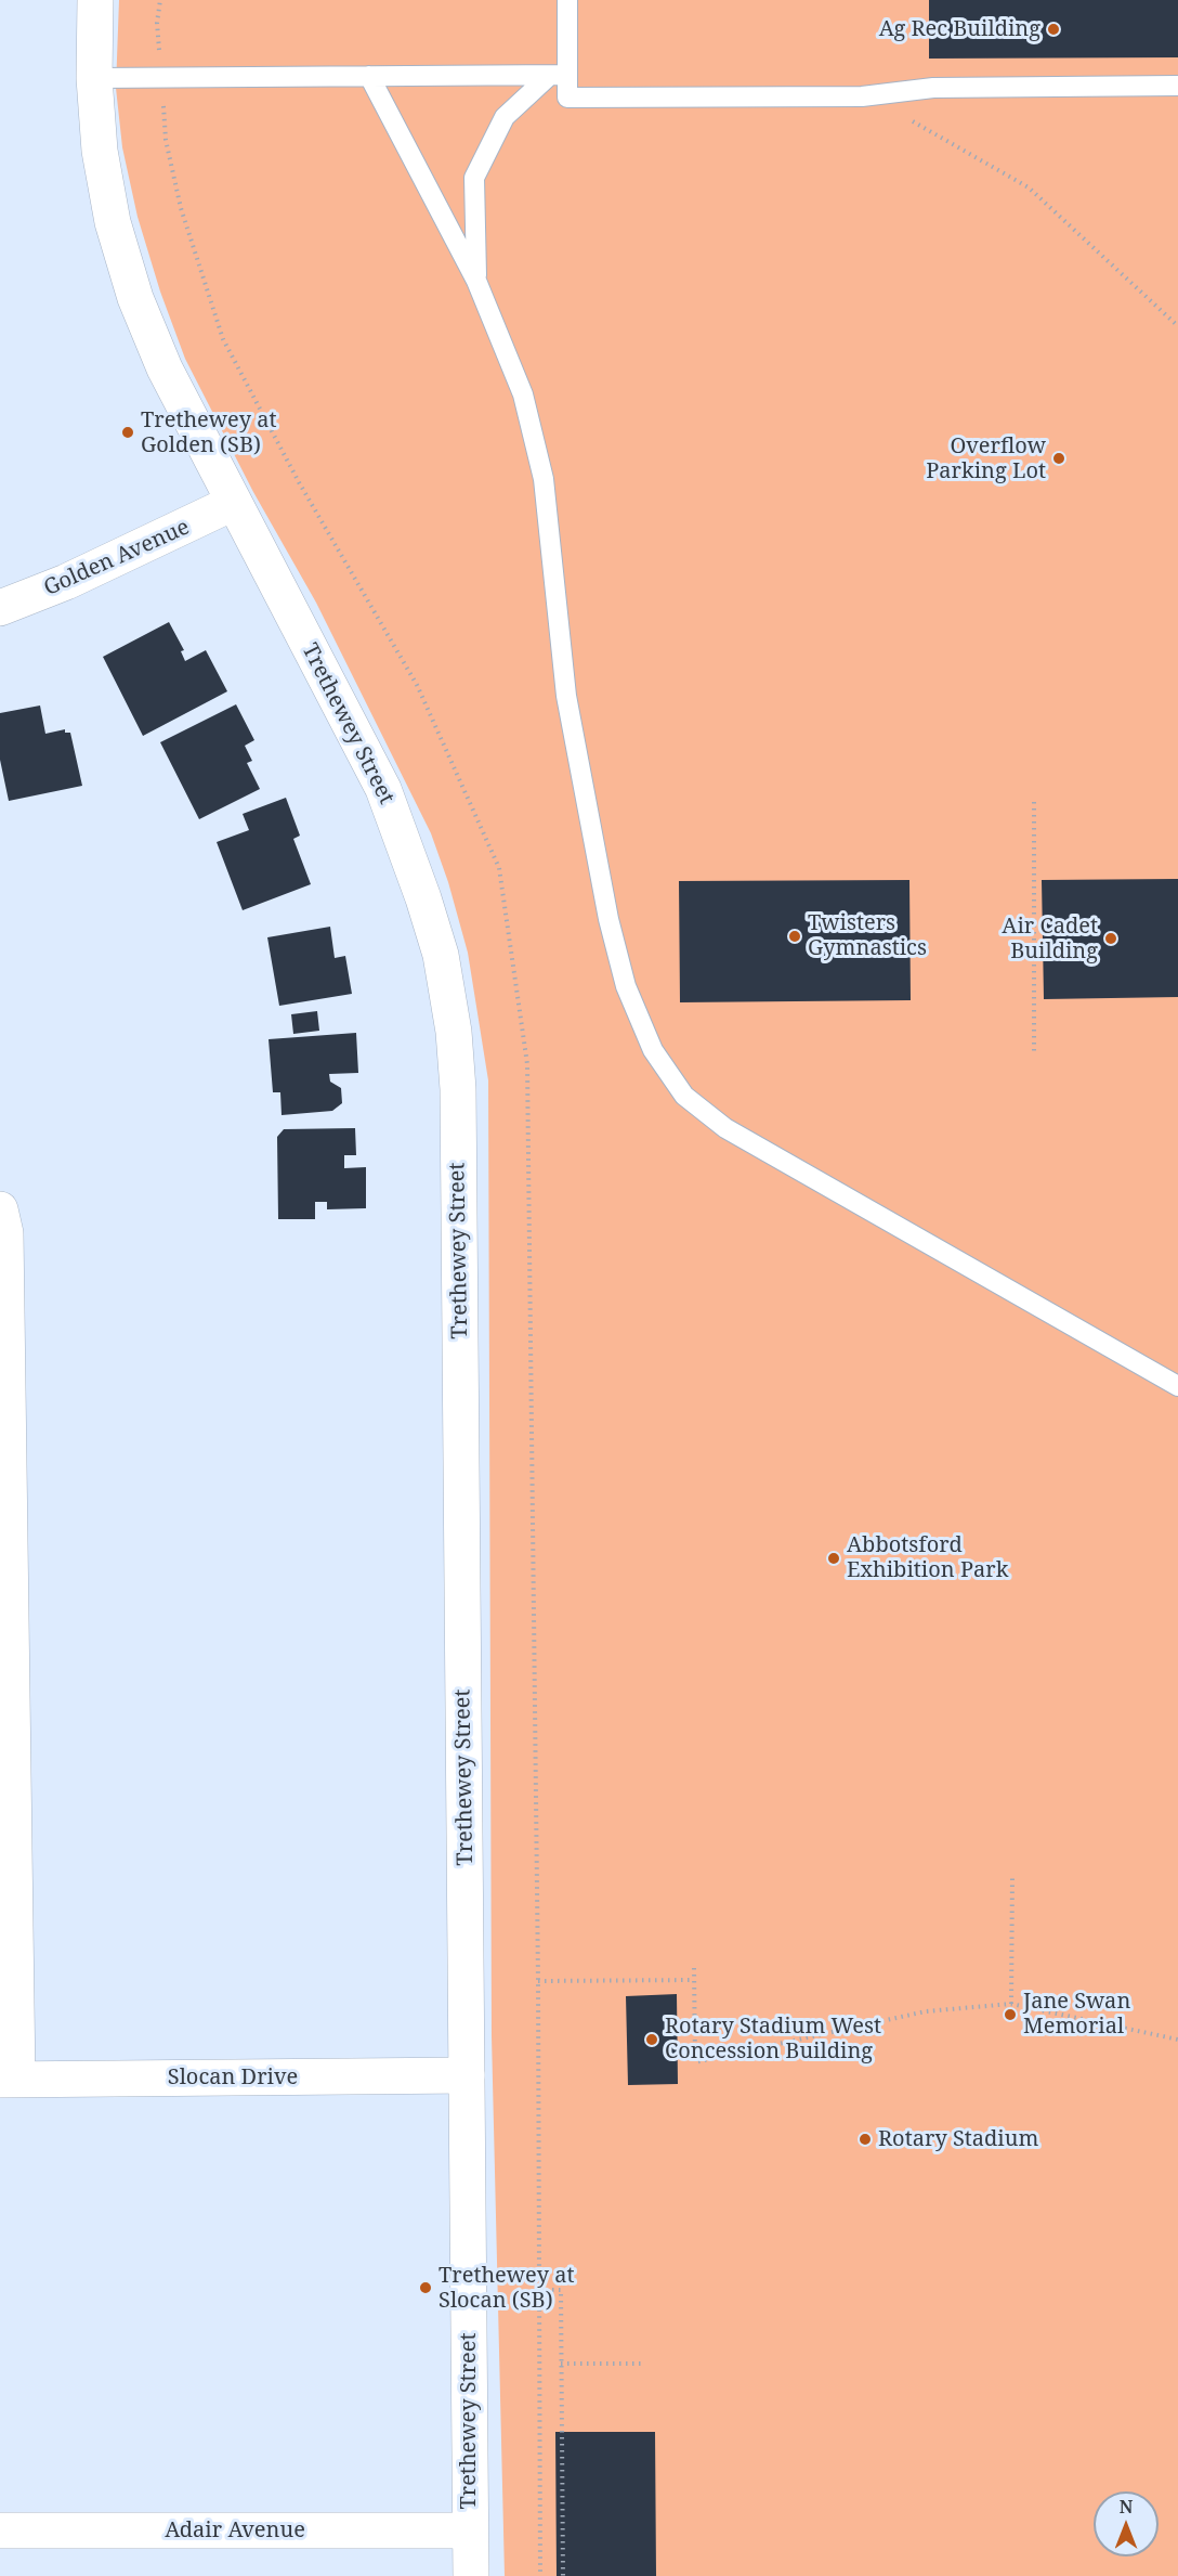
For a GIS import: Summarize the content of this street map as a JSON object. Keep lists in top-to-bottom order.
{
  "streets": {
    "street": [
      "Golden Avenue",
      "Trethewey Street",
      "Slocan Drive",
      "Adair Avenue"
    ]
  },
  "crossings": [
    ["Golden Avenue", "Trethewey Street"],
    ["Trethewey Street", "Slocan Drive"],
    ["Trethewey Street", "Adair Avenue"]
  ],
  "places": [
    "Ag Rec Building",
    "Trethewey at Golden (SB)",
    "Overflow Parking Lot",
    "Twisters Gymnastics",
    "Air Cadet Building",
    "Abbotsford Exhibition Park",
    "Jane Swan Memorial",
    "Rotary Stadium West Concession Building",
    "Rotary Stadium",
    "Trethewey at Slocan (SB)"
  ],
  "north": "top"
}
